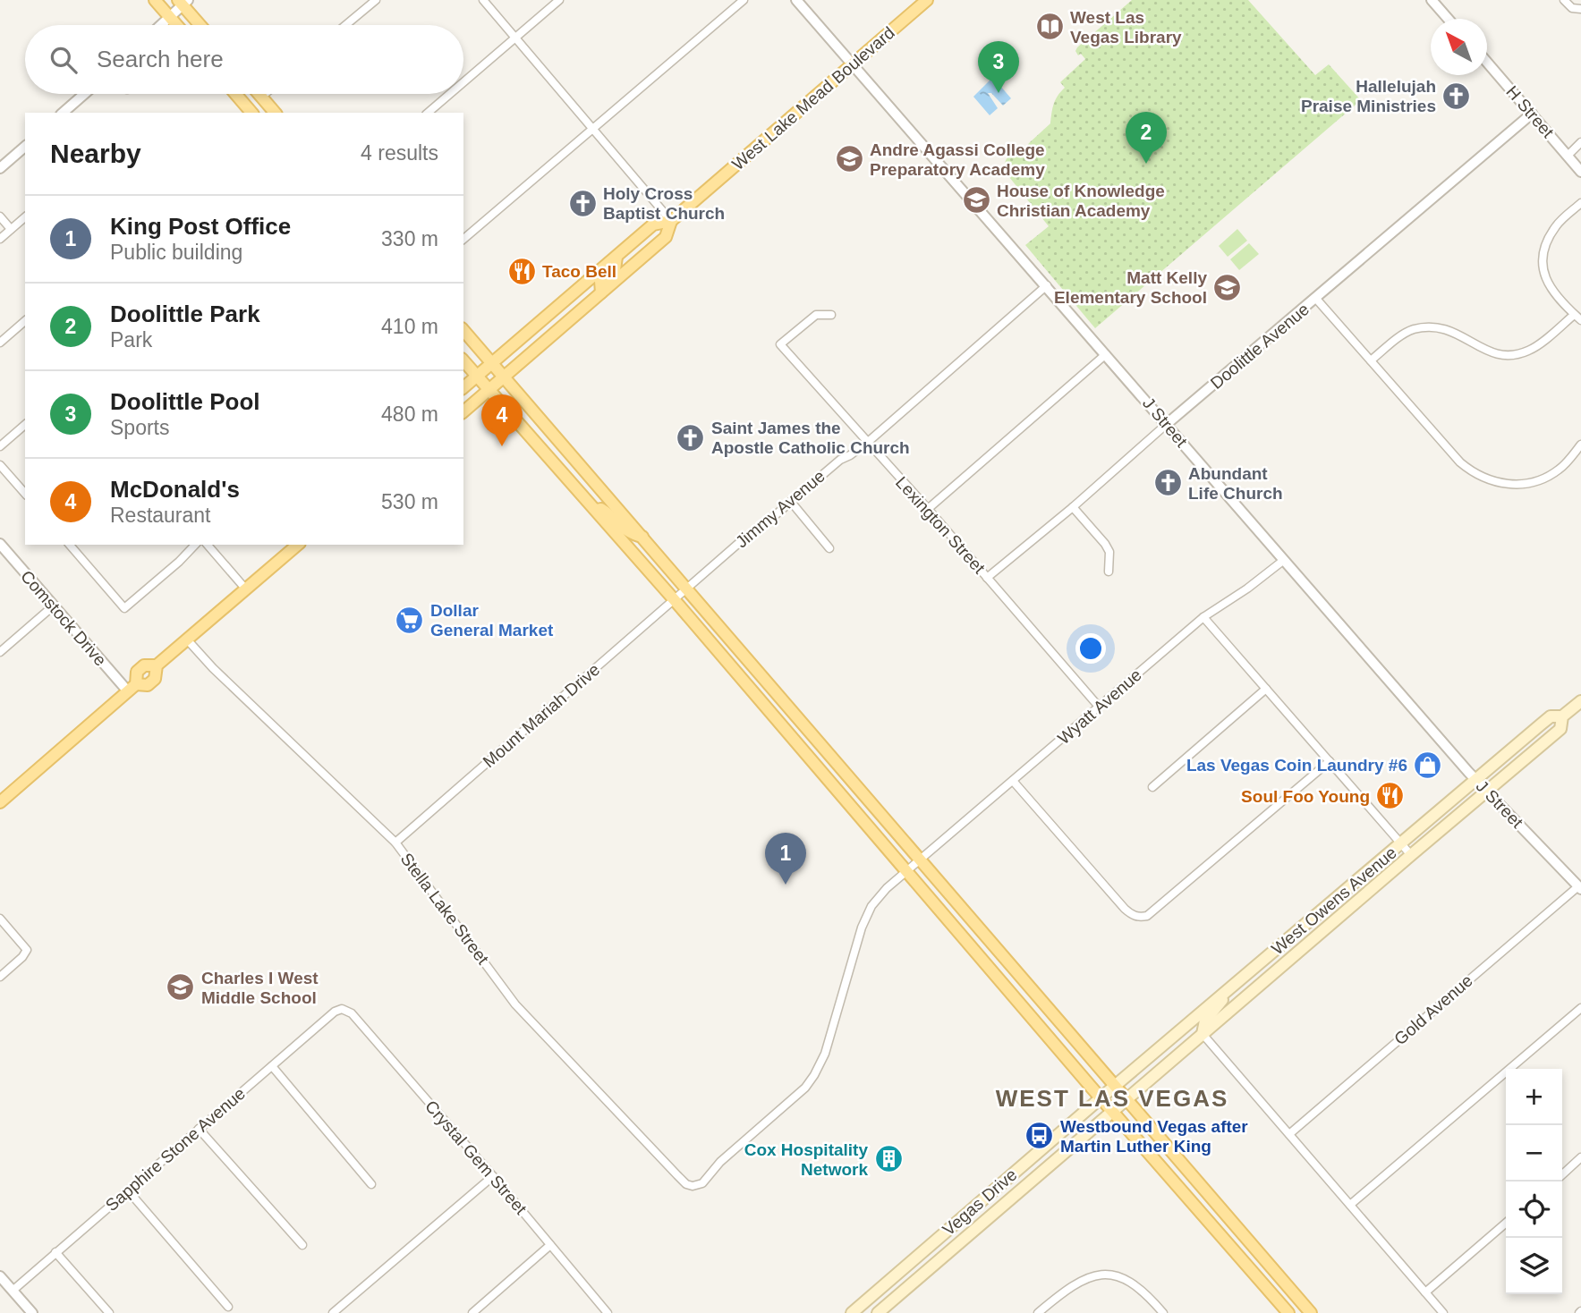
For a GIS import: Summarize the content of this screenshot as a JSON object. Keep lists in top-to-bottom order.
{
  "streets": {
    "main road": ["West Lake Mead Boulevard", "West Owens Avenue", "Vegas Drive"],
    "street": [
      "H Street",
      "Doolittle Avenue",
      "J Street",
      "Jimmy Avenue",
      "Lexington Street",
      "Comstock Drive",
      "Wyatt Avenue",
      "Mount Mariah Drive",
      "Stella Lake Street",
      "Gold Avenue",
      "Sapphire Stone Avenue",
      "Crystal Gem Street"
    ]
  },
  "crossings": [
    ["West Lake Mead Boulevard", "J Street"],
    ["H Street", "Doolittle Avenue"],
    ["Doolittle Avenue", "J Street"],
    ["Doolittle Avenue", "Lexington Street"],
    ["J Street", "Jimmy Avenue"],
    ["J Street", "Wyatt Avenue"],
    ["J Street", "West Owens Avenue"],
    ["J Street", "Gold Avenue"],
    ["Jimmy Avenue", "Lexington Street"],
    ["Jimmy Avenue", "Mount Mariah Drive"],
    ["Lexington Street", "Wyatt Avenue"],
    ["Wyatt Avenue", "Stella Lake Street"],
    ["Mount Mariah Drive", "Stella Lake Street"],
    ["West Owens Avenue", "Vegas Drive"],
    ["Sapphire Stone Avenue", "Crystal Gem Street"]
  ],
  "districts": ["WEST LAS VEGAS"],
  "places": {
    "library": ["West Las Vegas Library"],
    "church": [
      "Hallelujah Praise Ministries",
      "Holy Cross Baptist Church",
      "Saint James the Apostle Catholic Church",
      "Abundant Life Church"
    ],
    "school or university": [
      "Andre Agassi College Preparatory Academy",
      "House of Knowledge Christian Academy",
      "Matt Kelly Elementary School",
      "Charles I West Middle School"
    ],
    "restaurant": ["Taco Bell", "Soul Foo Young"],
    "supermarket": ["Dollar General Market"],
    "shop": ["Las Vegas Coin Laundry #6"],
    "bus stop": ["Westbound Vegas after Martin Luther King"],
    "building": ["Cox Hospitality Network"]
  },
  "north": "top left",
  "page": {
    "search": "Search here",
    "pins": [
      "3",
      "2",
      "4",
      "1"
    ],
    "heading": ["Nearby", "4 results"],
    "list": [
      {
        "mark": "1",
        "name": "King Post Office",
        "note": "Public building",
        "value": "330 m"
      },
      {
        "mark": "2",
        "name": "Doolittle Park",
        "note": "Park",
        "value": "410 m"
      },
      {
        "mark": "3",
        "name": "Doolittle Pool",
        "note": "Sports",
        "value": "480 m"
      },
      {
        "mark": "4",
        "name": "McDonald's",
        "note": "Restaurant",
        "value": "530 m"
      }
    ],
    "map_buttons": ["+", "−"]
  }
}
